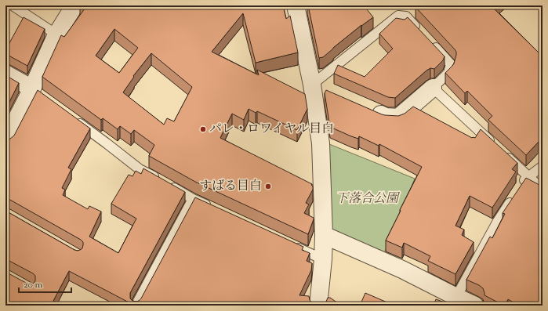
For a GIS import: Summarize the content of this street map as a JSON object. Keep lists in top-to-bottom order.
{
  "parks": ["下落合公園"],
  "places": ["パレ・ロワイヤル目白", "すばる目白"],
  "scale_bar": "20 m"
}
